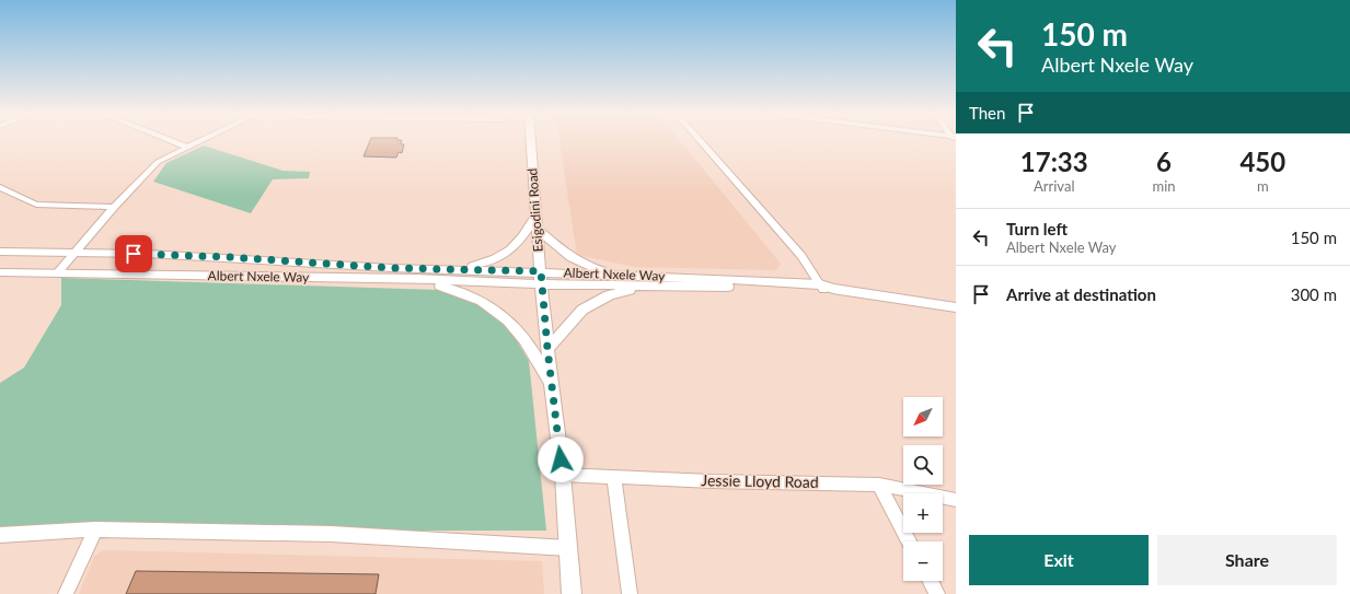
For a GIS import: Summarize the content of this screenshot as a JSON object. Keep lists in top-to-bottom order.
{
  "streets": {
    "main road": ["Esigodini Road", "Albert Nxele Way"],
    "street": ["Jessie Lloyd Road"]
  },
  "crossings": [
    ["Esigodini Road", "Albert Nxele Way"],
    ["Esigodini Road", "Jessie Lloyd Road"]
  ],
  "north": "bottom left",
  "page": {
    "turn": ["150 m", "Albert Nxele Way"],
    "then": "Then",
    "eta": [
      "17:33",
      "Arrival",
      "6",
      "min",
      "450",
      "m"
    ],
    "list": [
      {
        "name": "Turn left",
        "note": "Albert Nxele Way",
        "value": "150 m"
      },
      {
        "name": "Arrive at destination",
        "value": "300 m"
      }
    ],
    "map_buttons": ["+", "−"],
    "buttons": ["Exit", "Share"]
  }
}
